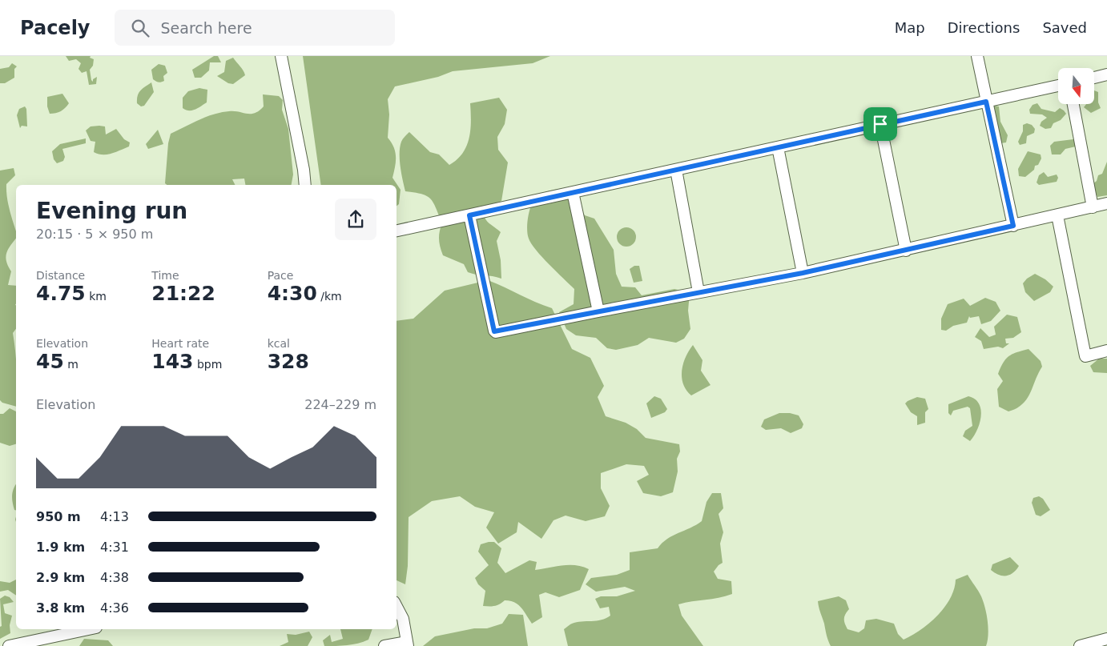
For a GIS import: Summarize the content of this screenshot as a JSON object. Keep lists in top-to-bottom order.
{
  "north": "bottom",
  "page": {
    "header": "Pacely",
    "search": "Search here",
    "nav": ["Map", "Directions", "Saved"],
    "heading": ["Evening run", "20:15 · 5 × 950 m"],
    "stats": [
      ["Distance", "4.75 km"],
      ["Time", "21:22"],
      ["Pace", "4:30 /km"],
      ["Elevation", "45 m"],
      ["Heart rate", "143 bpm"],
      ["kcal", "328"]
    ],
    "chart": ["Elevation", "224–229 m"],
    "list": [
      {
        "name": "950 m",
        "note": "4:13"
      },
      {
        "name": "1.9 km",
        "note": "4:31"
      },
      {
        "name": "2.9 km",
        "note": "4:38"
      },
      {
        "name": "3.8 km",
        "note": "4:36"
      }
    ]
  }
}
